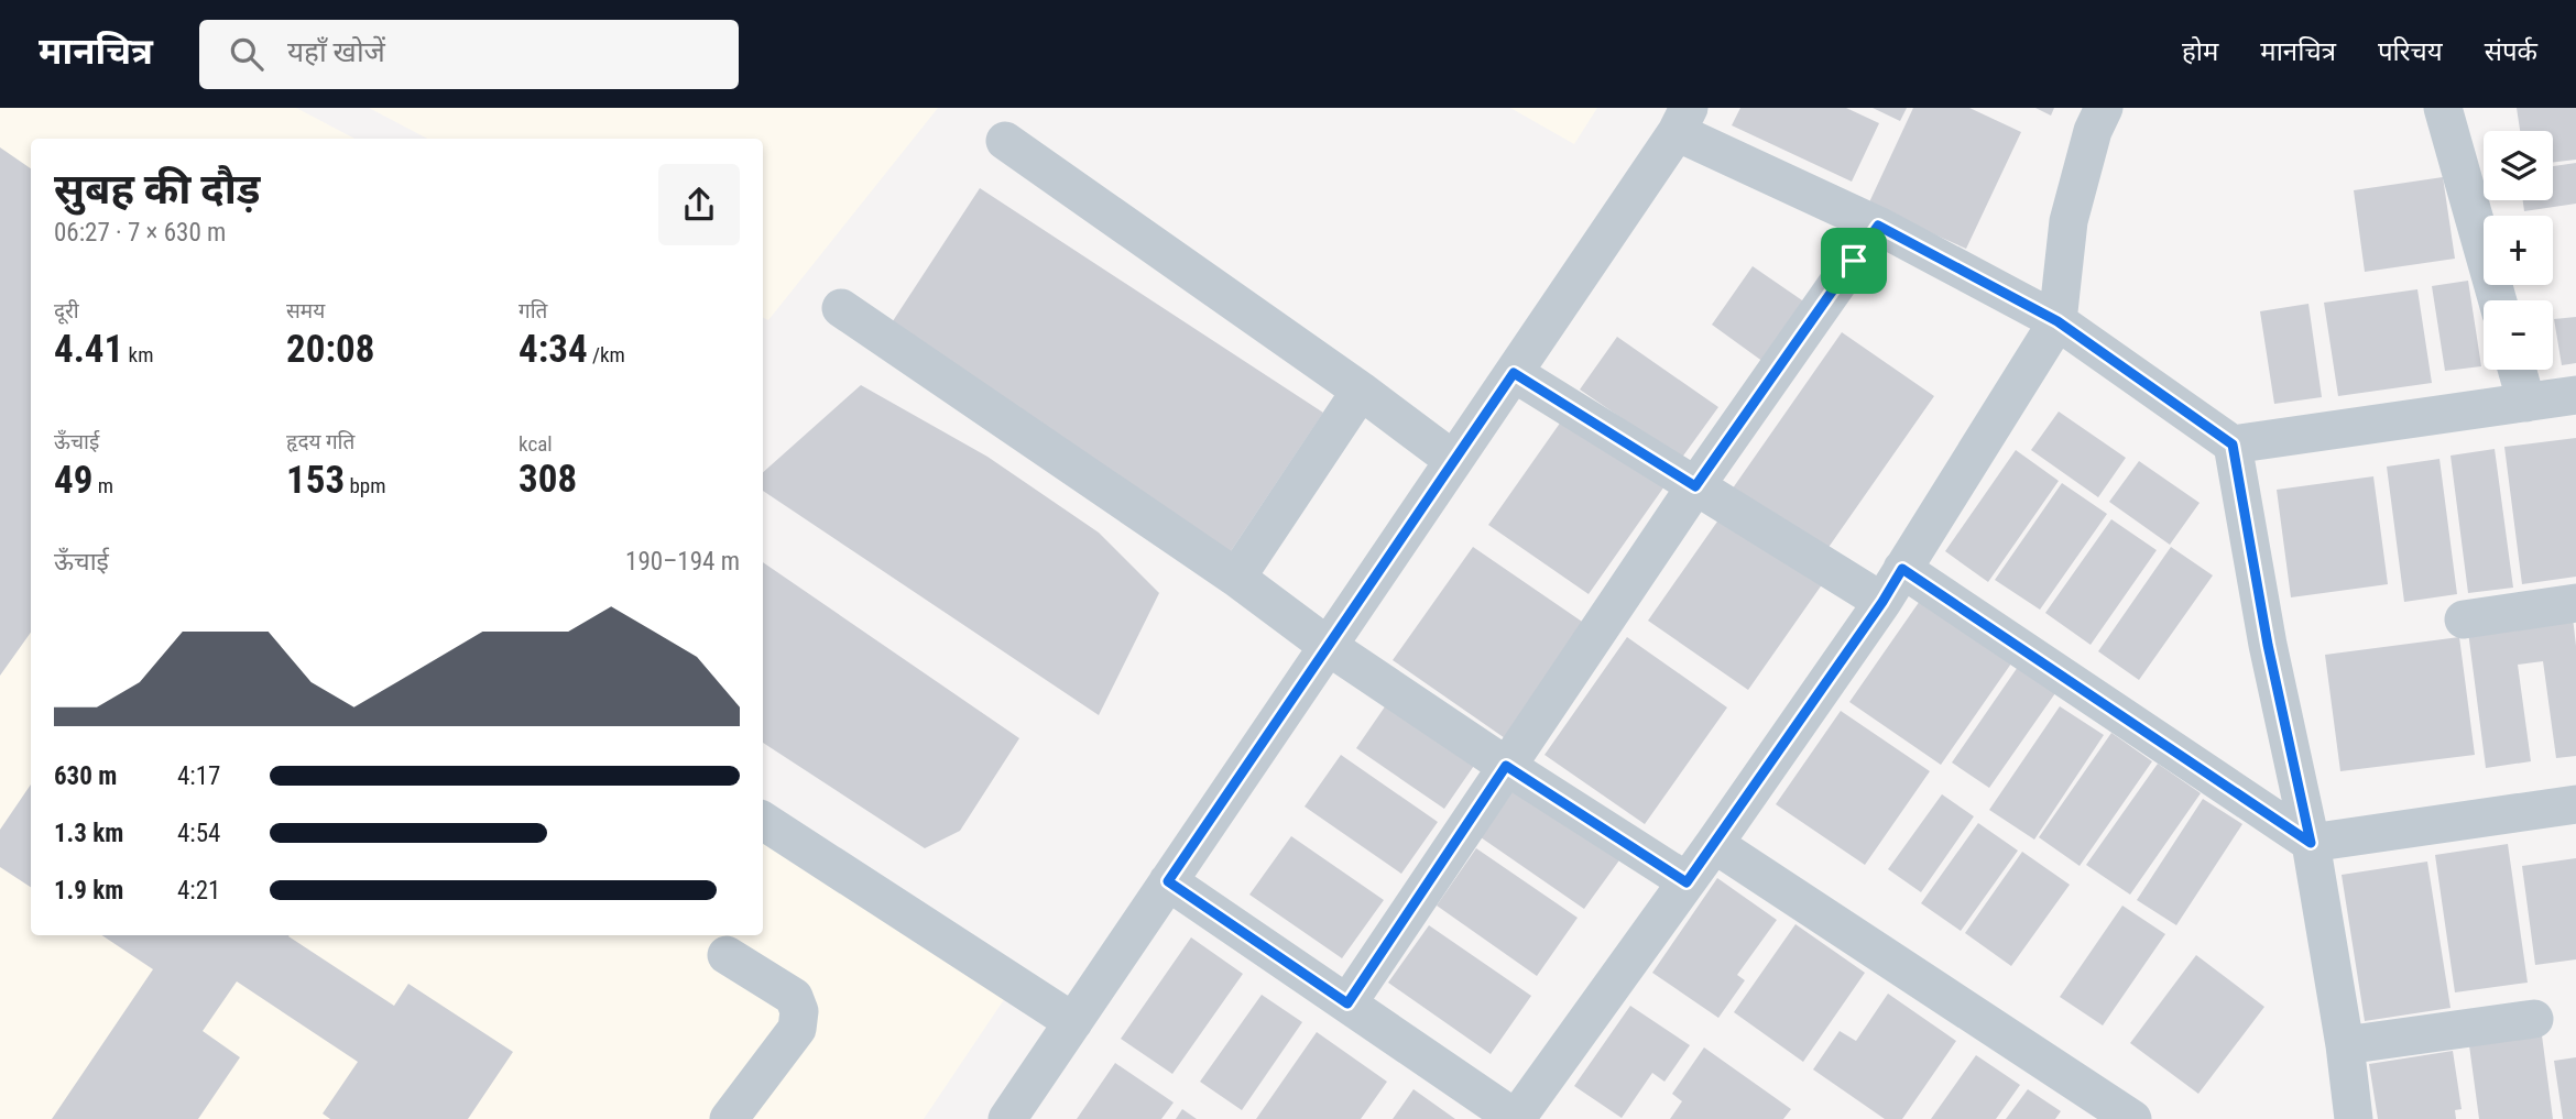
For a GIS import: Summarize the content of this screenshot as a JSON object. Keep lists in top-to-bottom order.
{
  "page": {
    "header": "मानचित्र",
    "search": "यहाँ खोजें",
    "nav": [
      "होम",
      "मानचित्र",
      "परिचय",
      "संपर्क"
    ],
    "map_buttons": ["+", "−"],
    "heading": ["सुबह की दौड़", "06:27 · 7 × 630 m"],
    "stats": [
      ["दूरी", "4.41 km"],
      ["समय", "20:08"],
      ["गति", "4:34 /km"],
      ["ऊँचाई", "49 m"],
      ["हृदय गति", "153 bpm"],
      ["kcal", "308"]
    ],
    "chart": ["ऊँचाई", "190–194 m"],
    "list": [
      {
        "name": "630 m",
        "note": "4:17"
      },
      {
        "name": "1.3 km",
        "note": "4:54"
      },
      {
        "name": "1.9 km",
        "note": "4:21"
      }
    ]
  }
}
